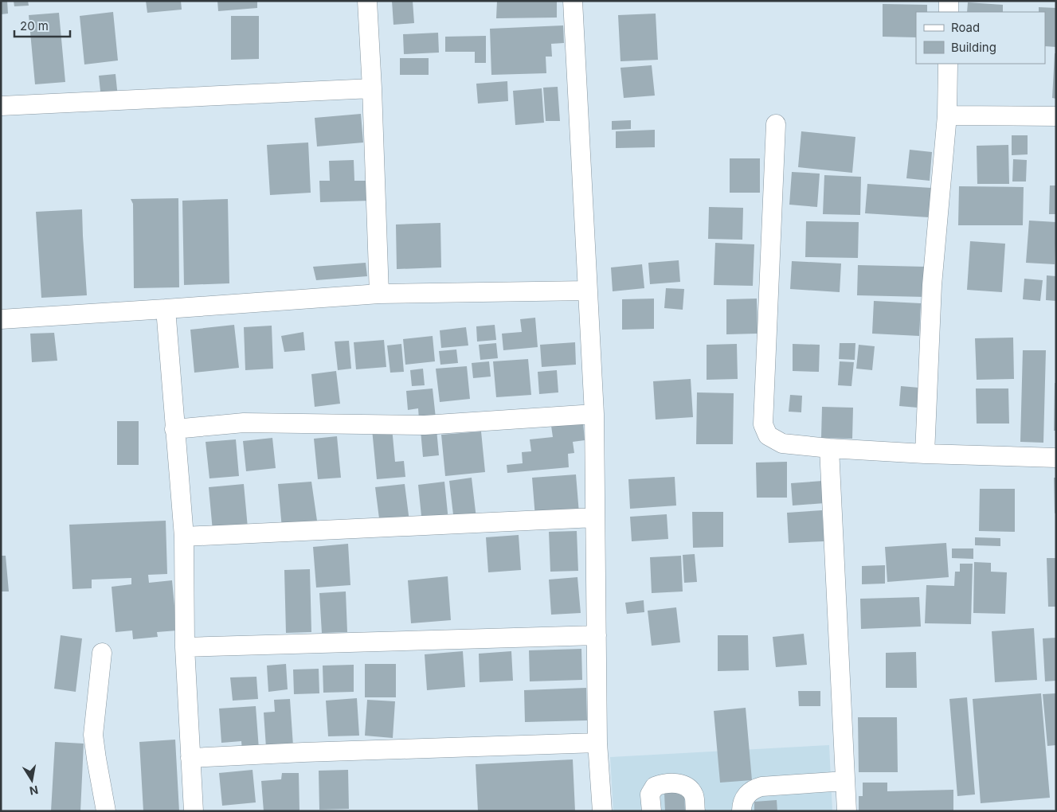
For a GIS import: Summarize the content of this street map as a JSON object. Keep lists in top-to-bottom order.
{
  "legend": ["Road", "Building"],
  "scale_bar": "20 m",
  "north": "bottom"
}
